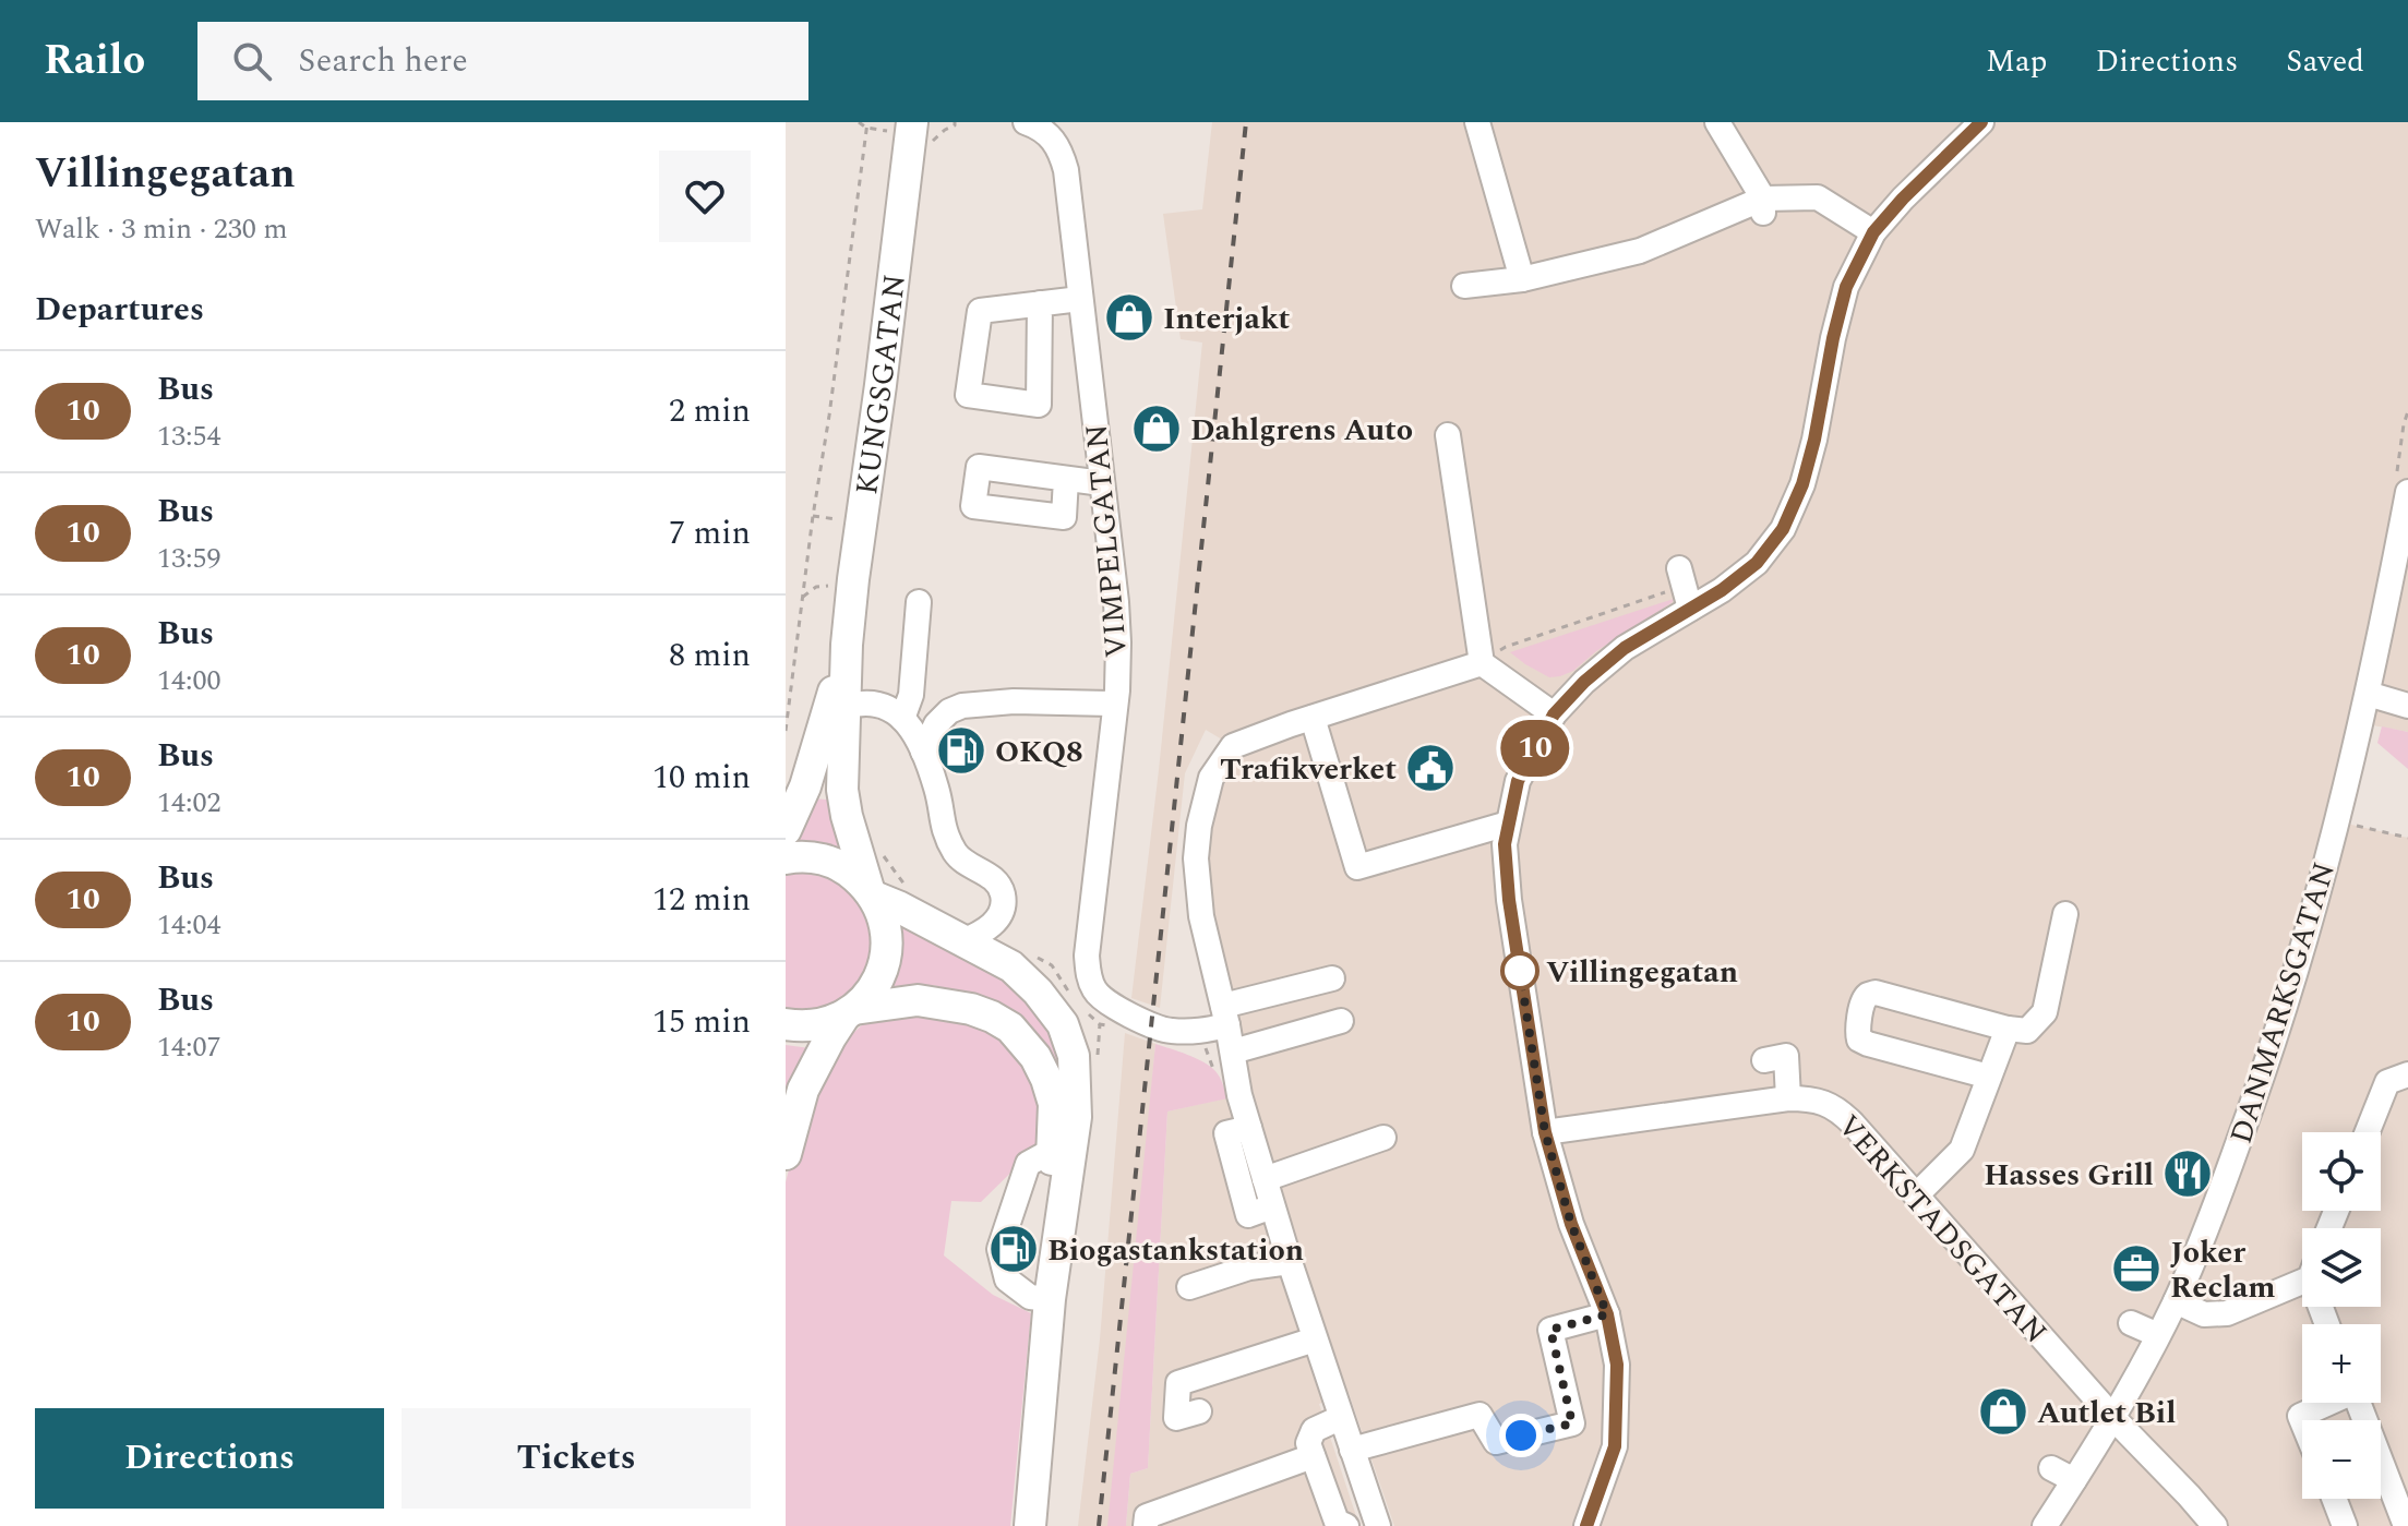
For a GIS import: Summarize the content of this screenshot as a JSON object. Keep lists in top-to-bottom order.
{
  "streets": {
    "main road": ["KUNGSGATAN"],
    "street": ["VIMPELGATAN", "DANMARKSGATAN", "VERKSTADSGATAN"]
  },
  "crossings": [
    ["DANMARKSGATAN", "VERKSTADSGATAN"]
  ],
  "places": {
    "shop": ["Interjakt", "Dahlgrens Auto", "Autlet Bil"],
    "fuel station": ["OKQ8", "Biogastankstation"],
    "public building": ["Trafikverket"],
    "other": ["Villingegatan"],
    "restaurant": ["Hasses Grill"],
    "office": ["Joker Reclam"]
  },
  "lines": ["bus line 10"],
  "page": {
    "header": "Railo",
    "search": "Search here",
    "nav": ["Map", "Directions", "Saved"],
    "heading": [
      ["Villingegatan", "Walk · 3 min · 230 m"],
      "Departures"
    ],
    "on_map": "10",
    "list": [
      {
        "mark": "10",
        "name": "Bus",
        "note": "13:54",
        "value": "2 min"
      },
      {
        "mark": "10",
        "name": "Bus",
        "note": "13:59",
        "value": "7 min"
      },
      {
        "mark": "10",
        "name": "Bus",
        "note": "14:00",
        "value": "8 min"
      },
      {
        "mark": "10",
        "name": "Bus",
        "note": "14:02",
        "value": "10 min"
      },
      {
        "mark": "10",
        "name": "Bus",
        "note": "14:04",
        "value": "12 min"
      },
      {
        "mark": "10",
        "name": "Bus",
        "note": "14:07",
        "value": "15 min"
      }
    ],
    "map_buttons": ["+", "−"],
    "buttons": ["Directions", "Tickets"]
  }
}
